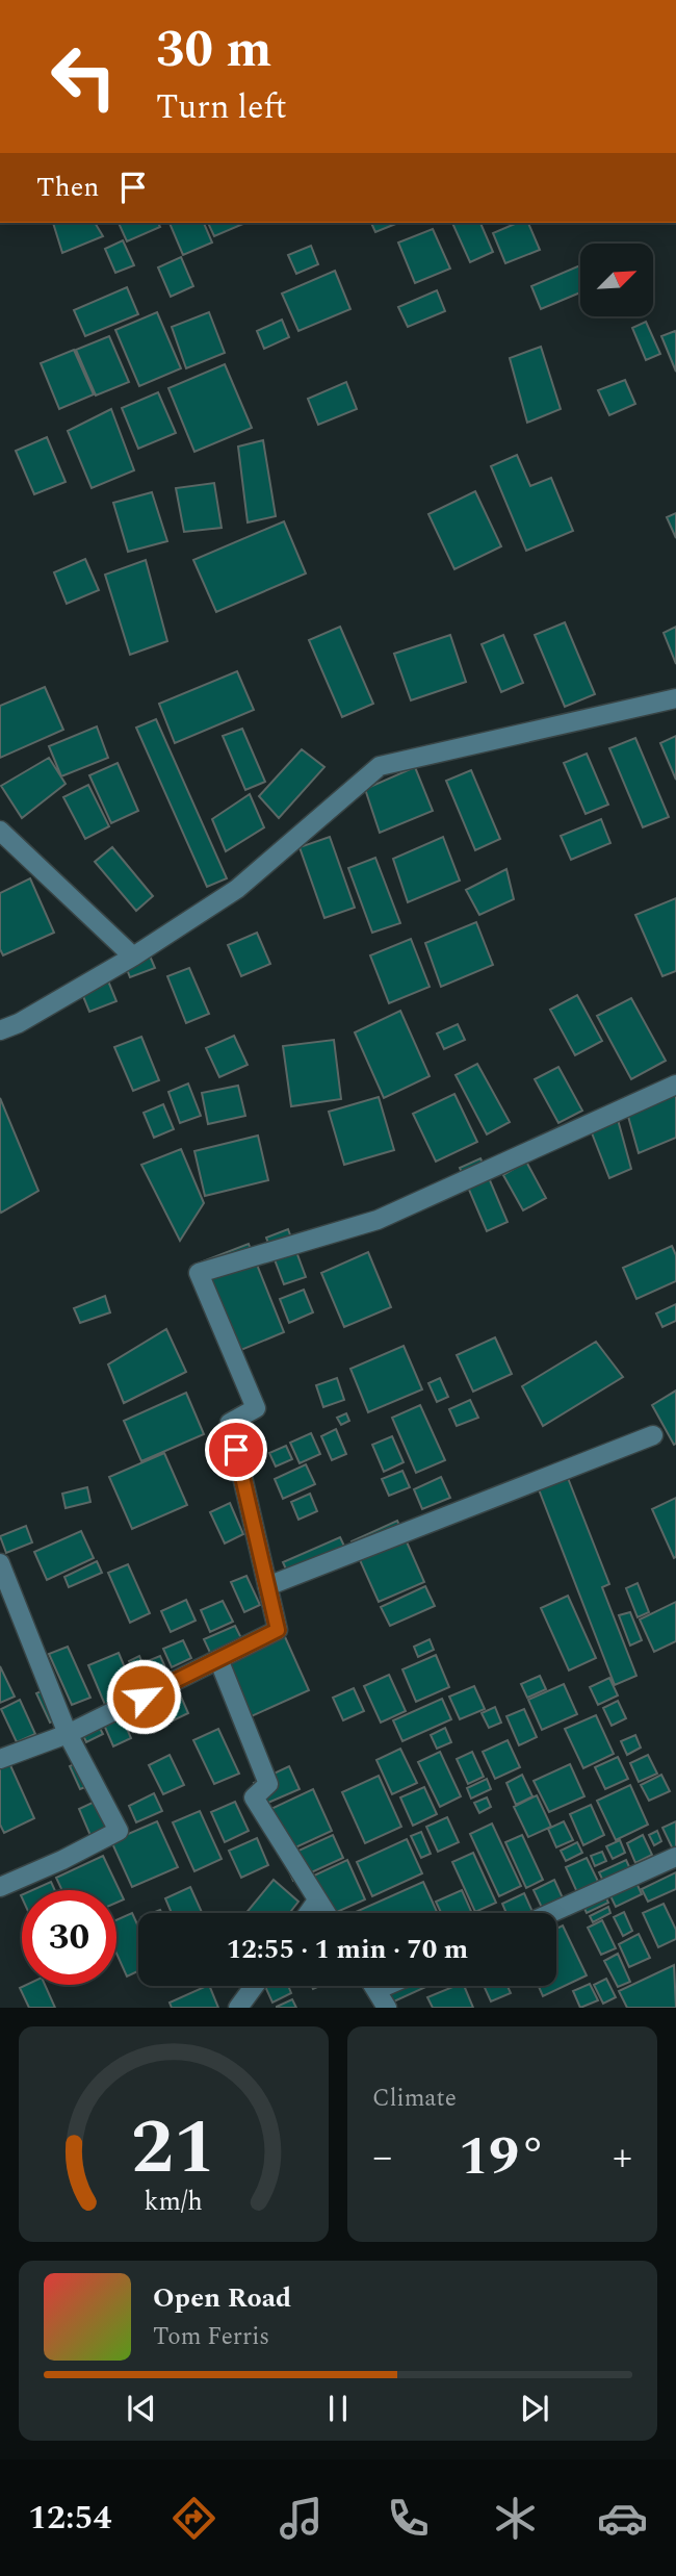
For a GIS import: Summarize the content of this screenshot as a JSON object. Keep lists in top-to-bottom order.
{
  "north": "top right",
  "page": {
    "turn": ["30 m", "Turn left"],
    "then": "Then",
    "limit": "30",
    "trip": "12:55 · 1 min · 70 m",
    "tile": "Climate",
    "heat": ["−", "19°", "+"],
    "song": ["Open Road", "Tom Ferris"],
    "tabs": "12:54",
    "gauge": ["21", "km/h"]
  }
}
